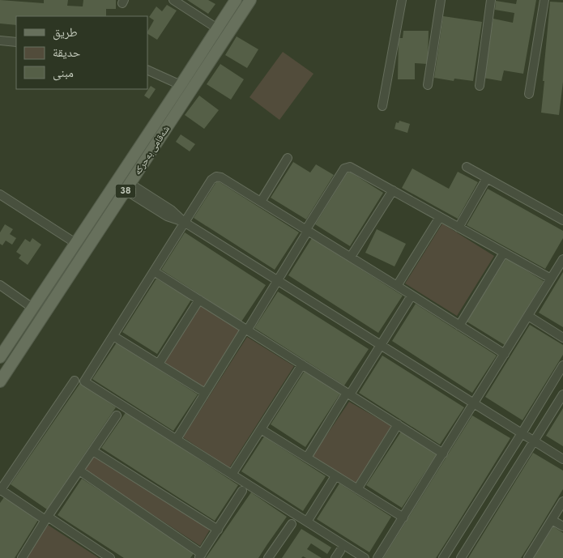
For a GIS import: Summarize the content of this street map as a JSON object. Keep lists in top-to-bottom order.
{
  "streets": {
    "main road": ["شەقامی بەحرکە", "38"]
  },
  "legend": ["طريق", "حديقة", "مبنى"]
}
